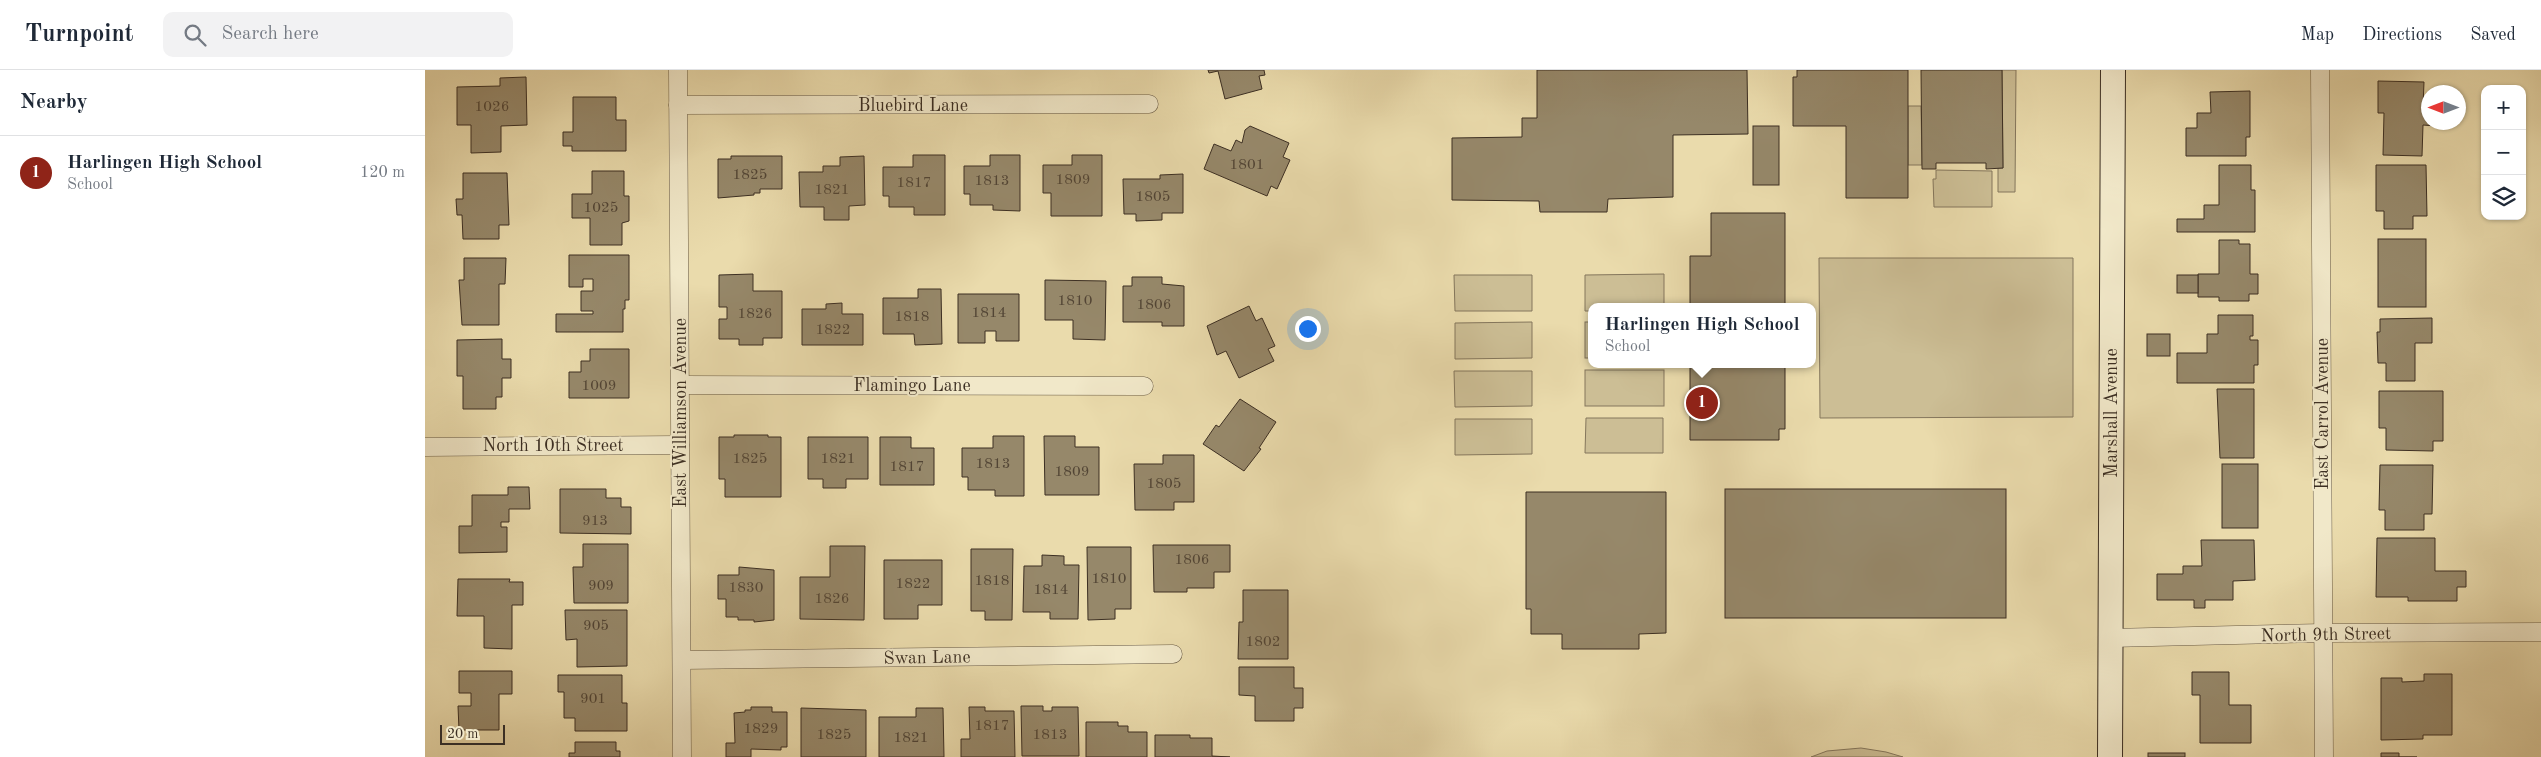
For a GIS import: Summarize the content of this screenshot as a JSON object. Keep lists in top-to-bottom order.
{
  "streets": {
    "street": [
      "Bluebird Lane",
      "Flamingo Lane",
      "East Williamson Avenue",
      "Marshall Avenue",
      "East Carrol Avenue",
      "North 10th Street",
      "North 9th Street",
      "Swan Lane"
    ]
  },
  "crossings": [
    ["Bluebird Lane", "East Williamson Avenue"],
    ["Flamingo Lane", "East Williamson Avenue"],
    ["East Williamson Avenue", "North 10th Street"],
    ["East Williamson Avenue", "Swan Lane"],
    ["Marshall Avenue", "North 9th Street"],
    ["East Carrol Avenue", "North 9th Street"]
  ],
  "house_numbers": [
    "1026",
    "1801",
    "1825",
    "1809",
    "1813",
    "1817",
    "1821",
    "1805",
    "1025",
    "1810",
    "1806",
    "1814",
    "1826",
    "1818",
    "1822",
    "1009",
    "1825",
    "1821",
    "1813",
    "1817",
    "1809",
    "1805",
    "913",
    "1806",
    "1810",
    "1818",
    "1822",
    "909",
    "1830",
    "1814",
    "1826",
    "905",
    "1802",
    "901",
    "1817",
    "1829",
    "1825",
    "1813",
    "1821"
  ],
  "scale_bar": "20 m",
  "north": "left",
  "page": {
    "header": "Turnpoint",
    "search": "Search here",
    "nav": ["Map", "Directions", "Saved"],
    "heading": "Nearby",
    "map_buttons": ["+", "−"],
    "list": [
      {
        "mark": "1",
        "name": "Harlingen High School",
        "note": "School",
        "value": "120 m"
      }
    ],
    "popup": ["Harlingen High School", "School"],
    "pins": "1",
    "scale": "20 m"
  }
}
